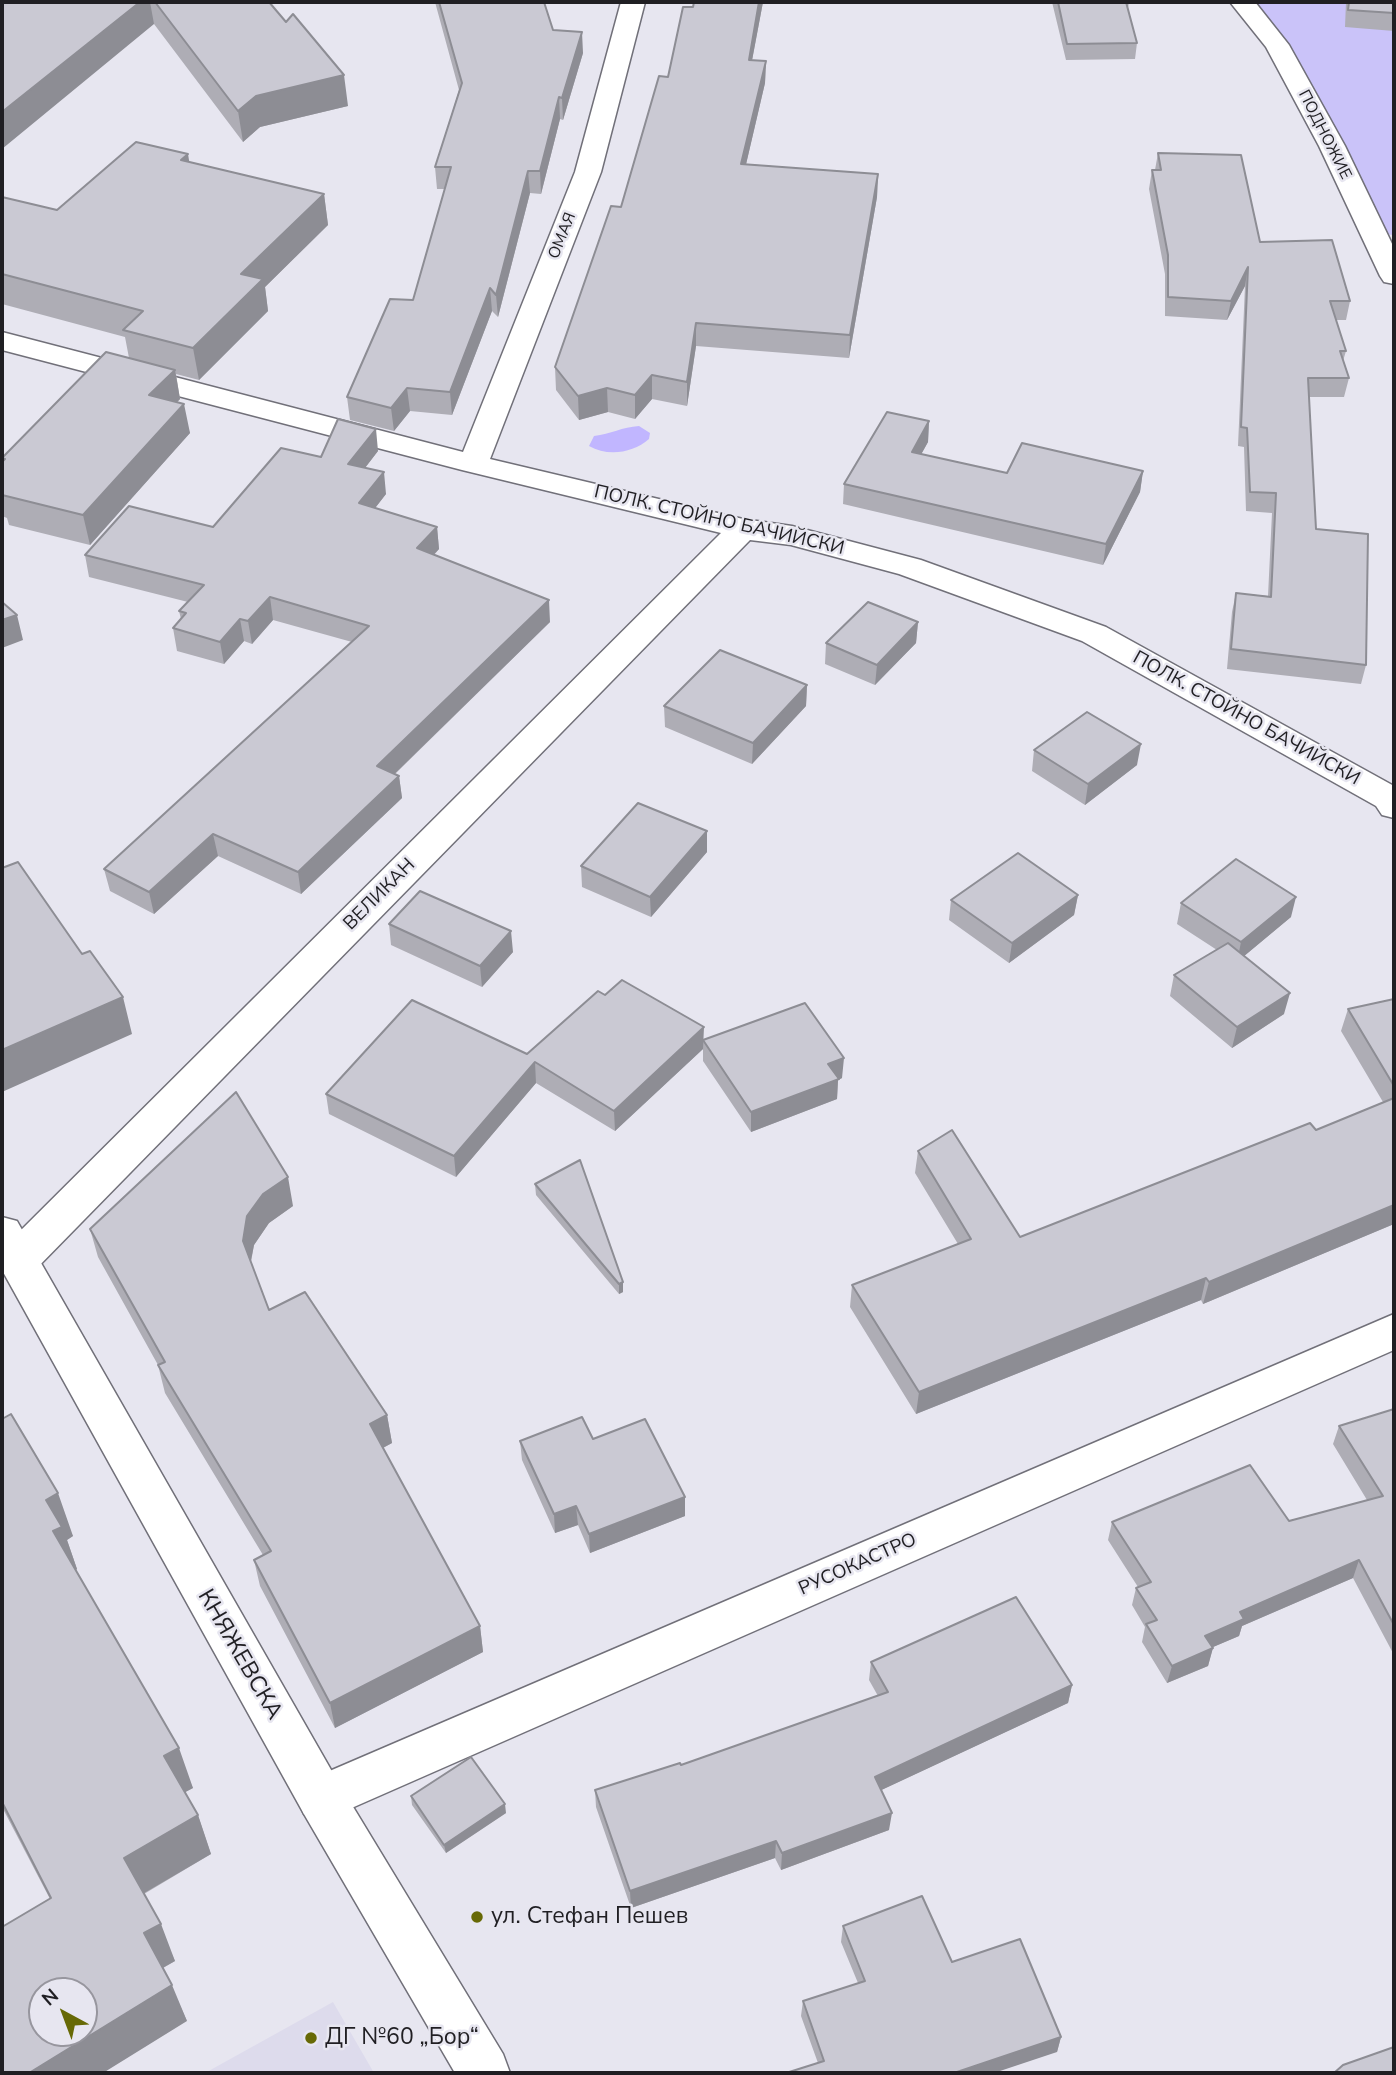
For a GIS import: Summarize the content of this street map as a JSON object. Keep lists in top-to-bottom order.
{
  "streets": {
    "street": [
      "ПОДНОЖИЕ",
      "ОМАЯ",
      "ПОЛК. СТОЙНО БАЧИЙСКИ",
      "ВЕЛИКАН",
      "РУСОКАСТРО",
      "КНЯЖЕВСКА"
    ]
  },
  "crossings": [
    ["ОМАЯ", "ПОЛК. СТОЙНО БАЧИЙСКИ"],
    ["ПОЛК. СТОЙНО БАЧИЙСКИ", "ВЕЛИКАН"],
    ["ВЕЛИКАН", "КНЯЖЕВСКА"],
    ["РУСОКАСТРО", "КНЯЖЕВСКА"]
  ],
  "places": ["ул. Стефан Пешев", "ДГ №60 „Бор“"],
  "north": "top left"
}
